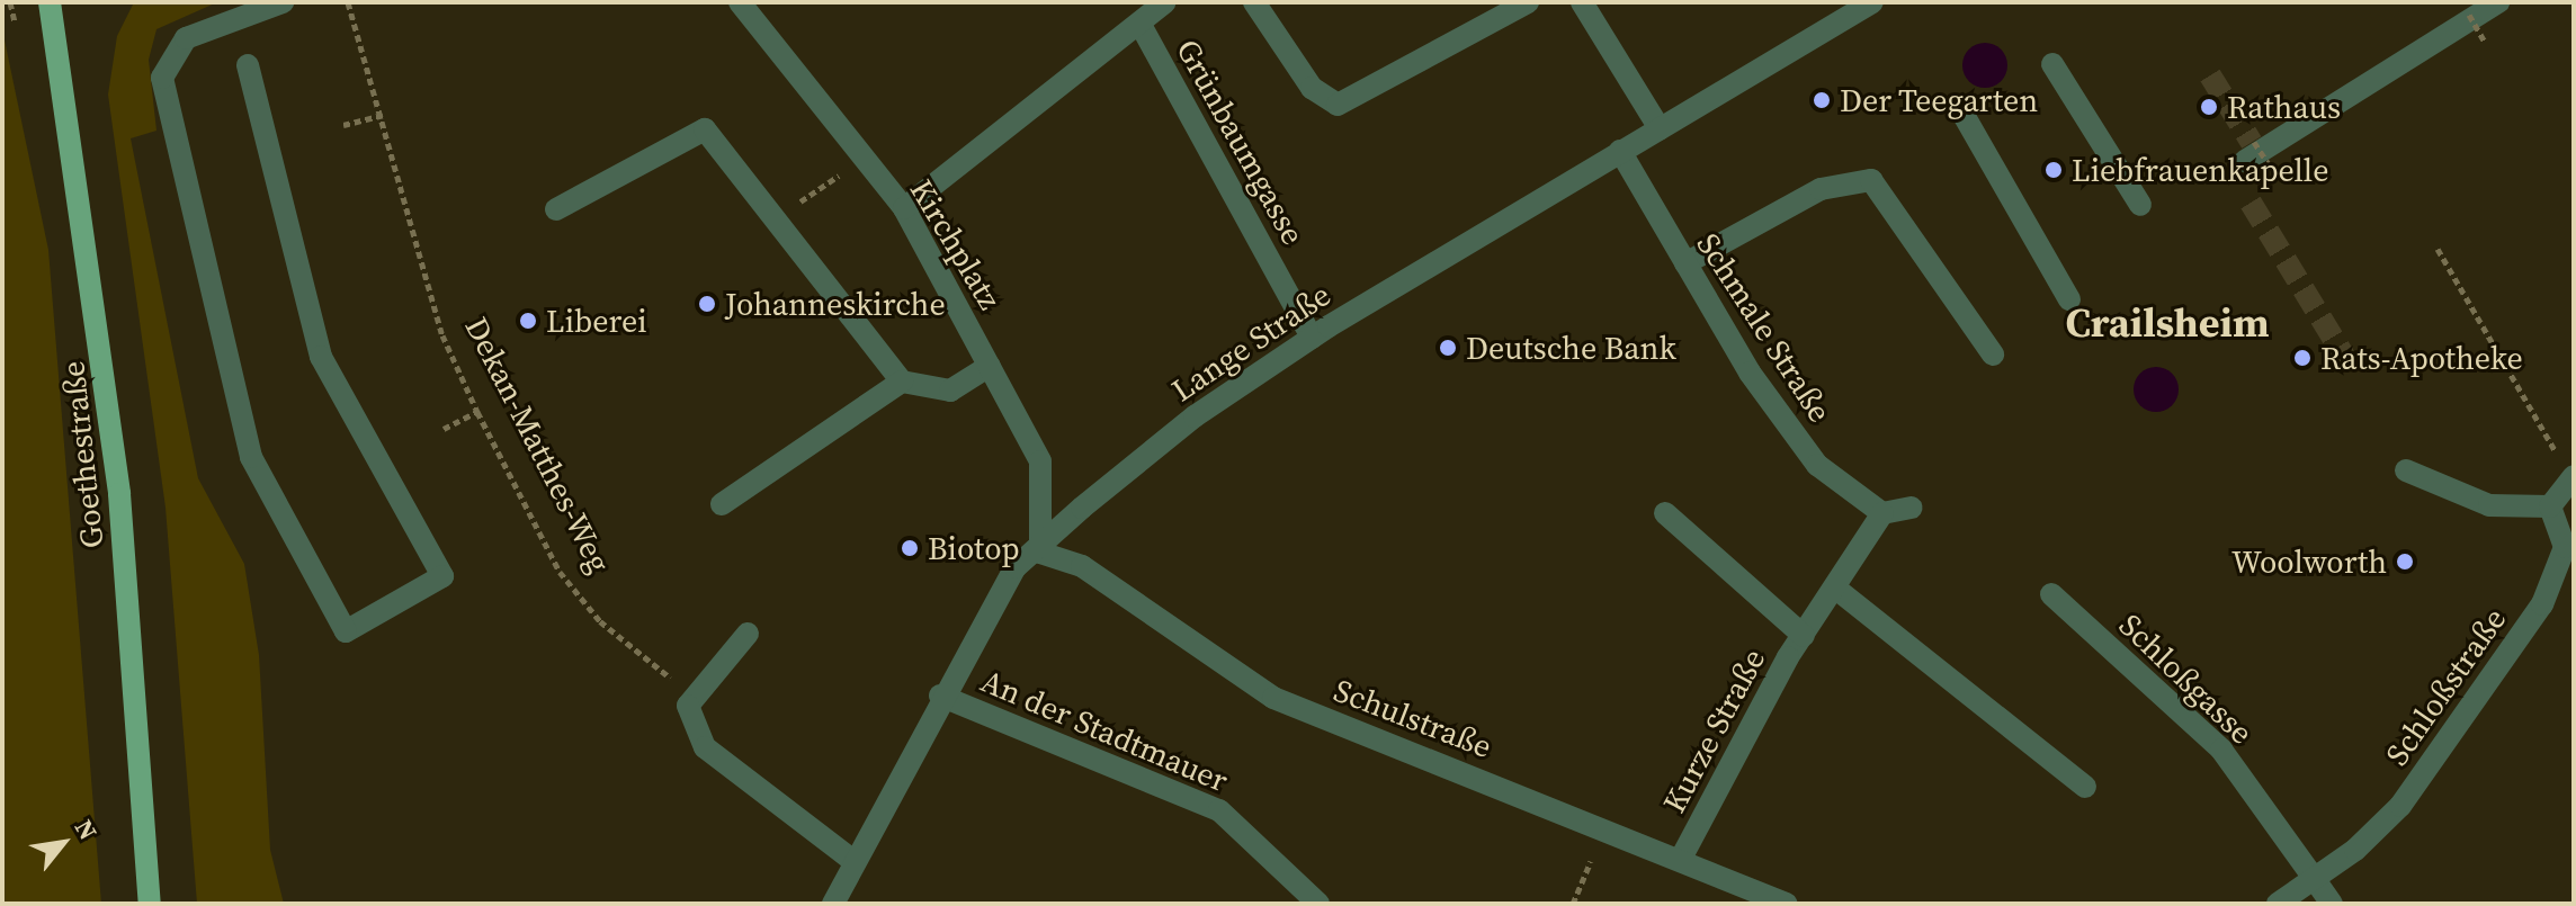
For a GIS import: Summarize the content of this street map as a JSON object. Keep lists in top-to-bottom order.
{
  "streets": {
    "main road": ["Goethestraße"],
    "street": [
      "Grünbaumgasse",
      "Kirchplatz",
      "Schmale Straße",
      "Lange Straße",
      "Schloßgasse",
      "Schloßstraße",
      "Schulstraße",
      "An der Stadtmauer",
      "Kurze Straße"
    ],
    "path": ["Dekan-Matthes-Weg"]
  },
  "crossings": [
    ["Grünbaumgasse", "Lange Straße"],
    ["Kirchplatz", "Lange Straße"],
    ["Kirchplatz", "Schulstraße"],
    ["Schmale Straße", "Lange Straße"],
    ["Schmale Straße", "Kurze Straße"],
    ["Lange Straße", "Schulstraße"],
    ["Lange Straße", "An der Stadtmauer"],
    ["Schloßgasse", "Schloßstraße"],
    ["Schulstraße", "Kurze Straße"]
  ],
  "districts": ["Crailsheim"],
  "places": [
    "Der Teegarten",
    "Rathaus",
    "Liebfrauenkapelle",
    "Johanneskirche",
    "Liberei",
    "Deutsche Bank",
    "Rats-Apotheke",
    "Biotop",
    "Woolworth"
  ],
  "north": "top right"
}
